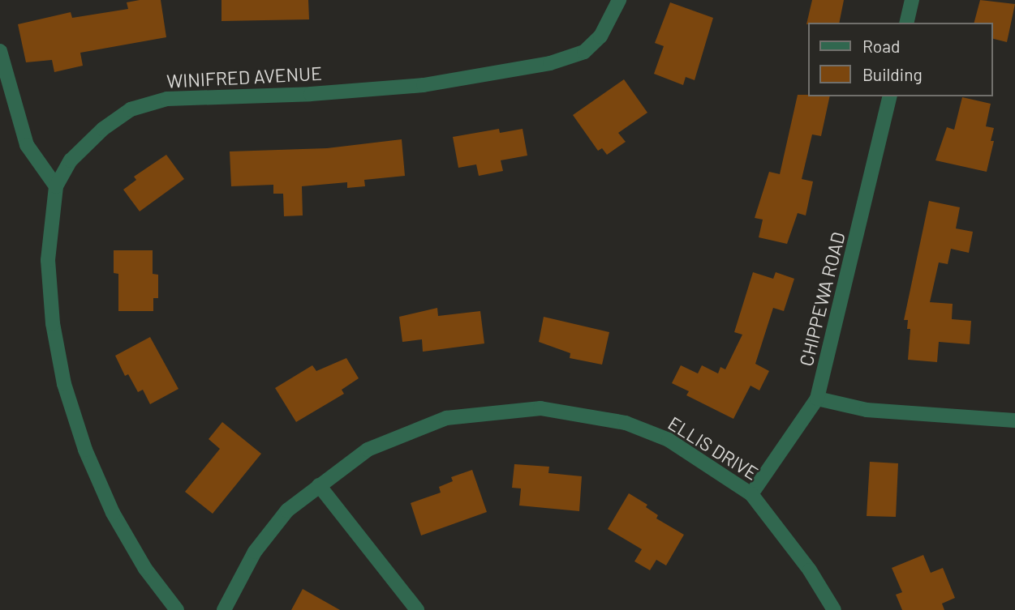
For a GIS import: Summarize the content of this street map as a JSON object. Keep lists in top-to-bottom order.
{
  "streets": {
    "street": ["WINIFRED AVENUE", "CHIPPEWA ROAD", "ELLIS DRIVE"]
  },
  "crossings": [
    ["CHIPPEWA ROAD", "ELLIS DRIVE"]
  ],
  "legend": ["Road", "Building"]
}
